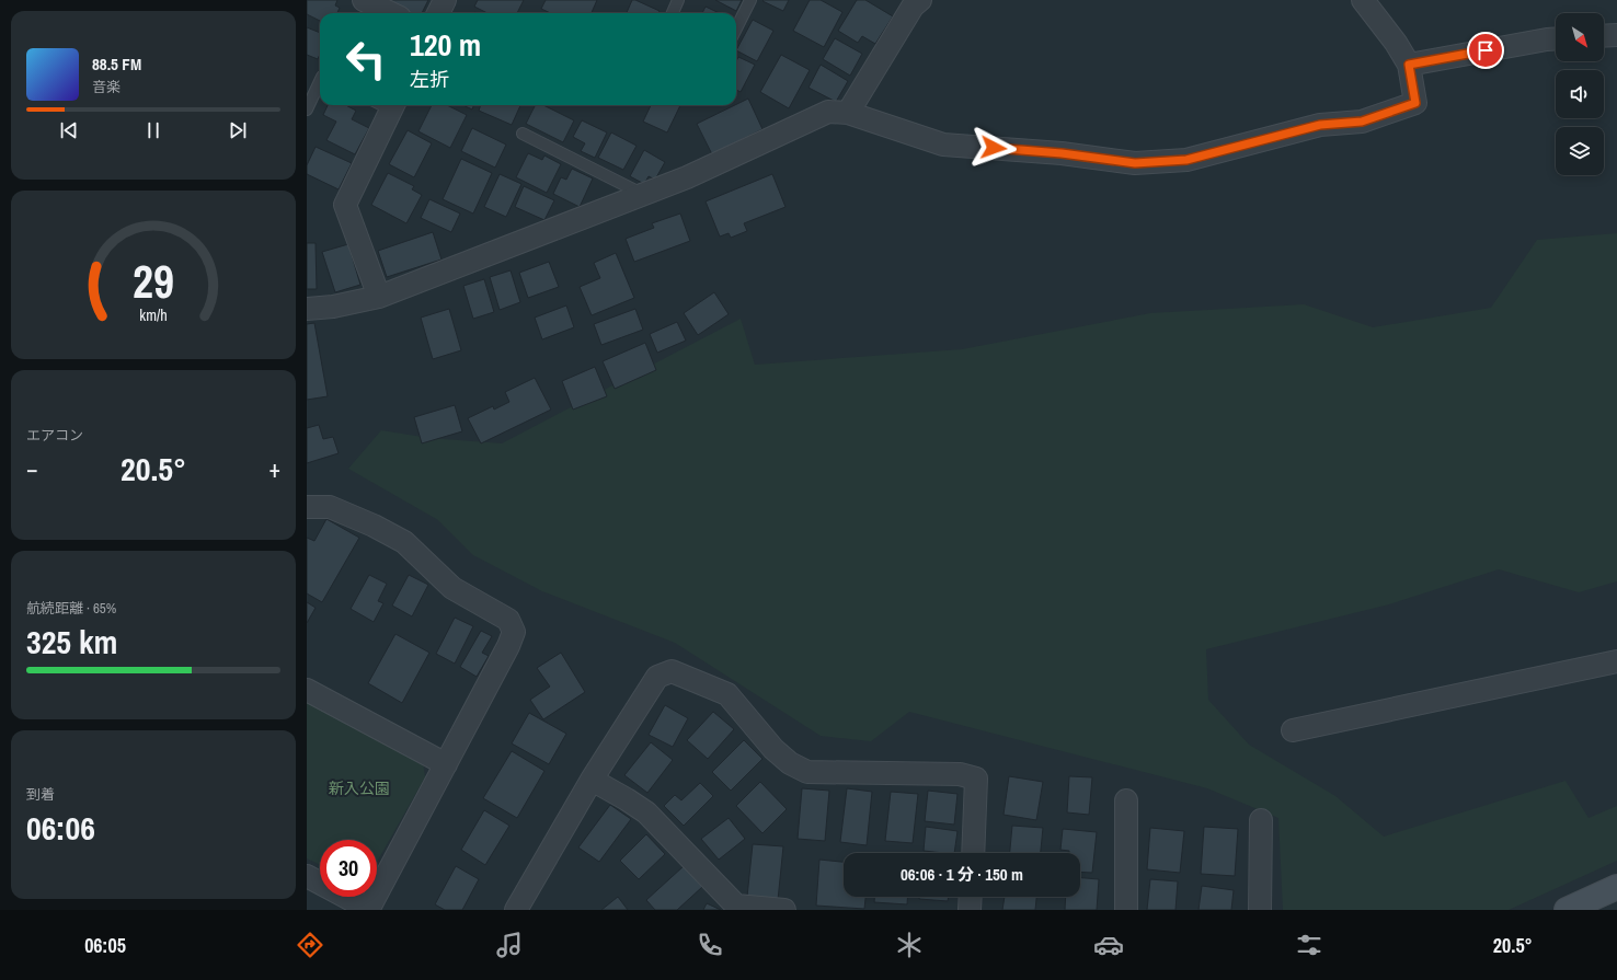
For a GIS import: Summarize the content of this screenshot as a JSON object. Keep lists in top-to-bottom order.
{
  "parks": ["新入公園"],
  "north": "bottom right",
  "page": {
    "turn": ["120 m", "左折"],
    "song": ["88.5 FM", "音楽"],
    "tile": [
      "エアコン",
      ["航続距離 · 65%", "325 km"],
      ["到着", "06:06"]
    ],
    "heat": ["−", "20.5°", "+"],
    "limit": "30",
    "trip": "06:06 · 1 分 · 150 m",
    "tabs": ["06:05", "20.5°"],
    "gauge": ["29", "km/h"]
  }
}
